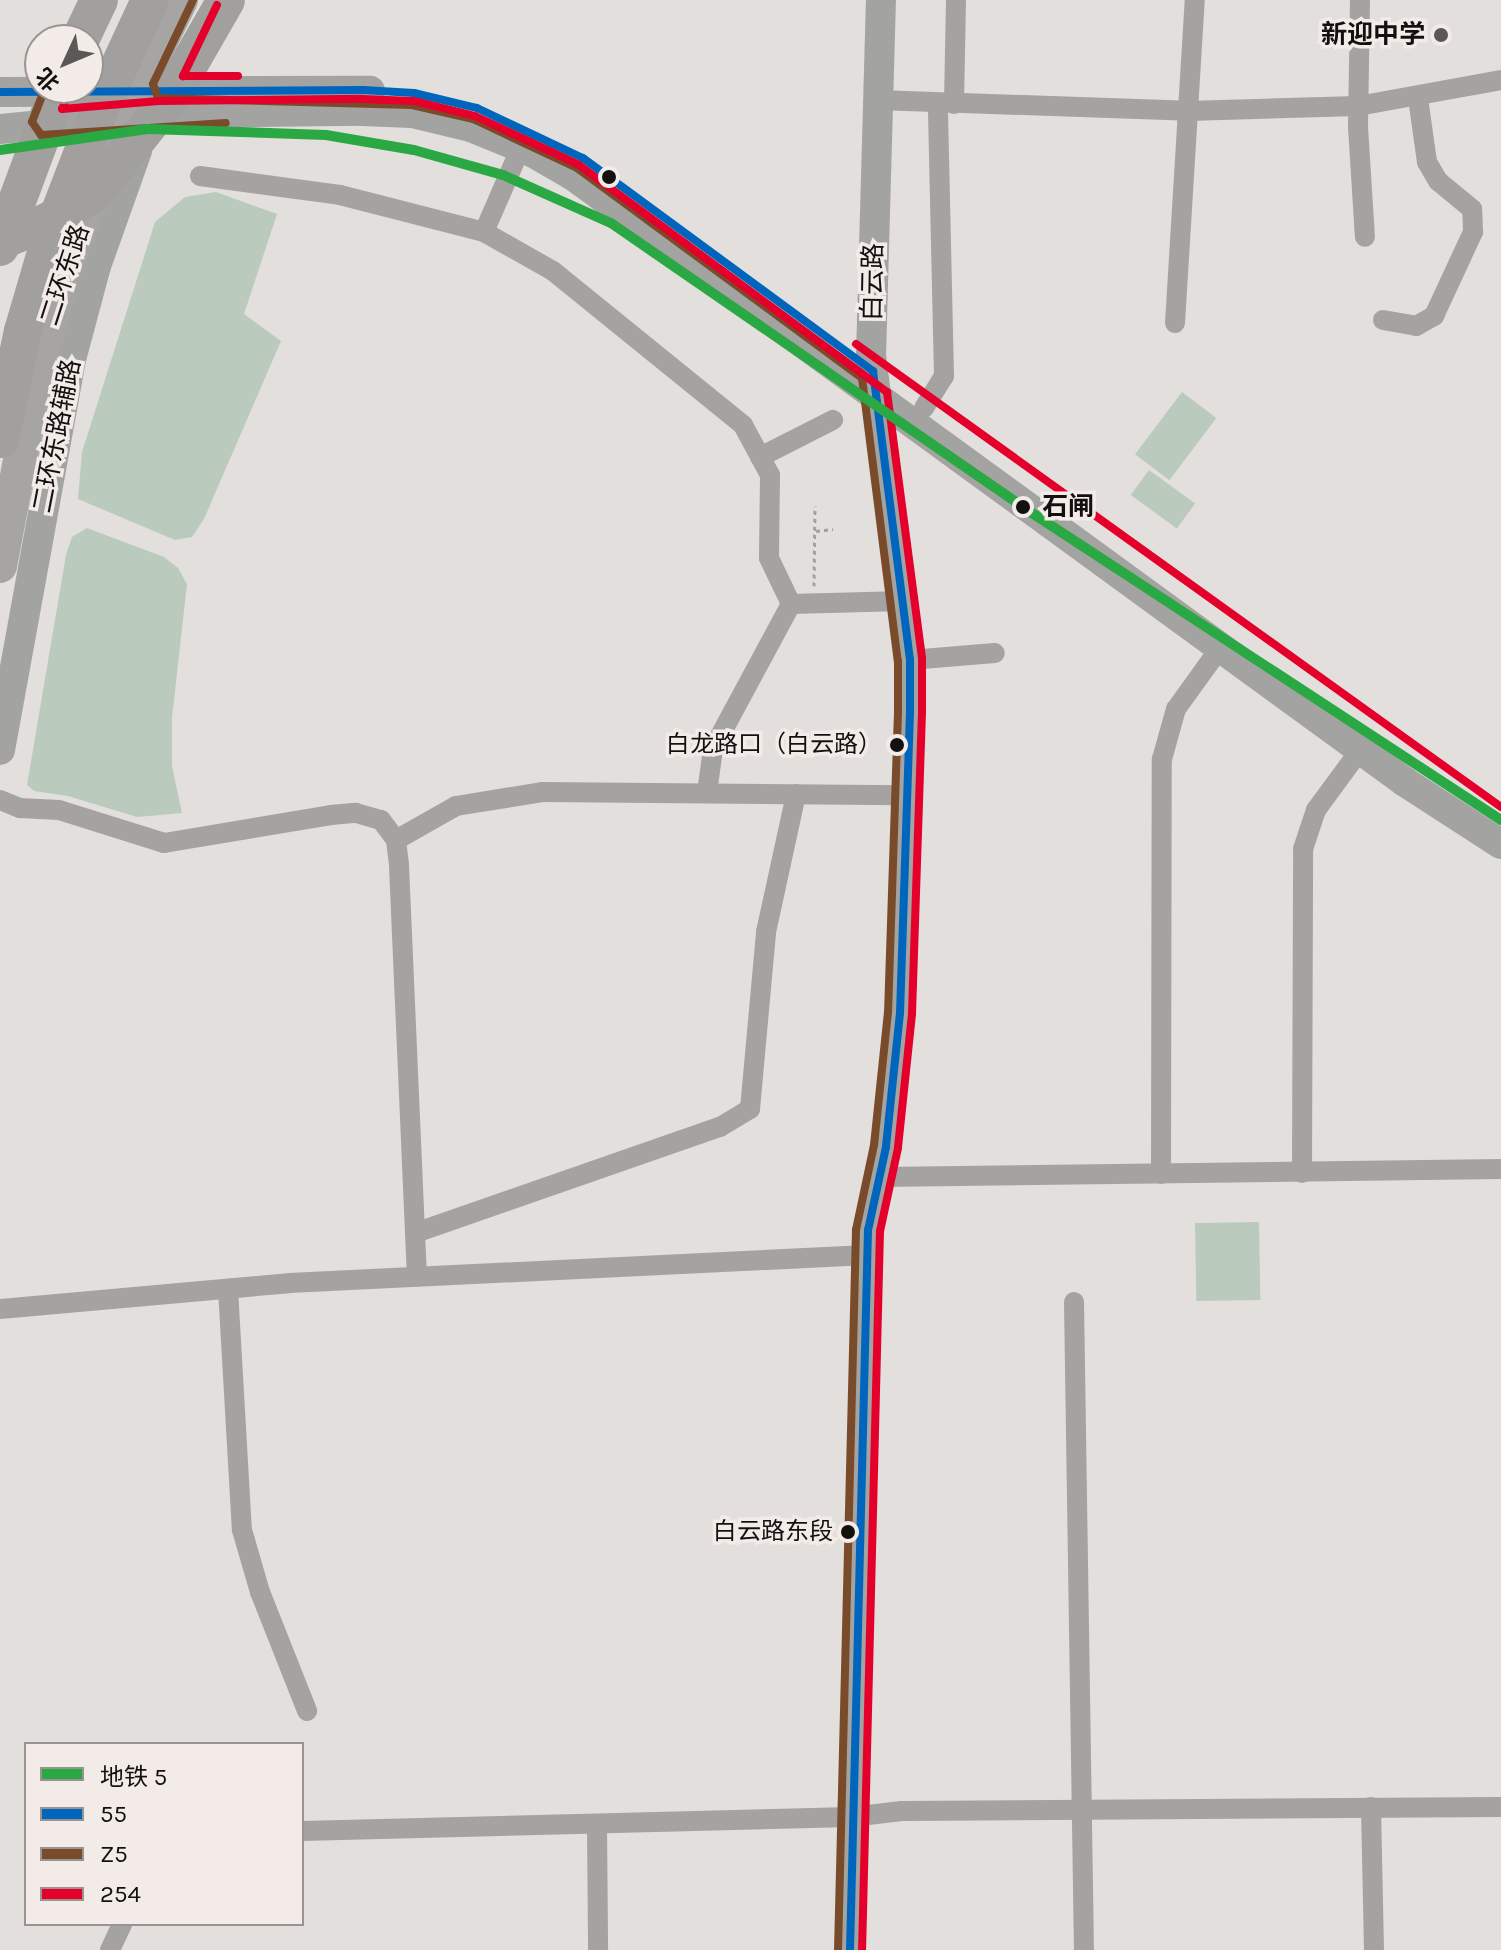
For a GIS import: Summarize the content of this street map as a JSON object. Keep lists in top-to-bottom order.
{
  "streets": {
    "main road": ["二环东路", "白云路", "二环东路辅路"]
  },
  "places": [
    "新迎中学",
    "石闸",
    "白龙路口（白云路）",
    "白云路东段"
  ],
  "lines": [
    "transit line Z5",
    "transit line 254",
    "transit line 55",
    "metro line 5"
  ],
  "legend": [
    "地铁 5",
    "55",
    "Z5",
    "254"
  ],
  "north": "bottom left"
}
